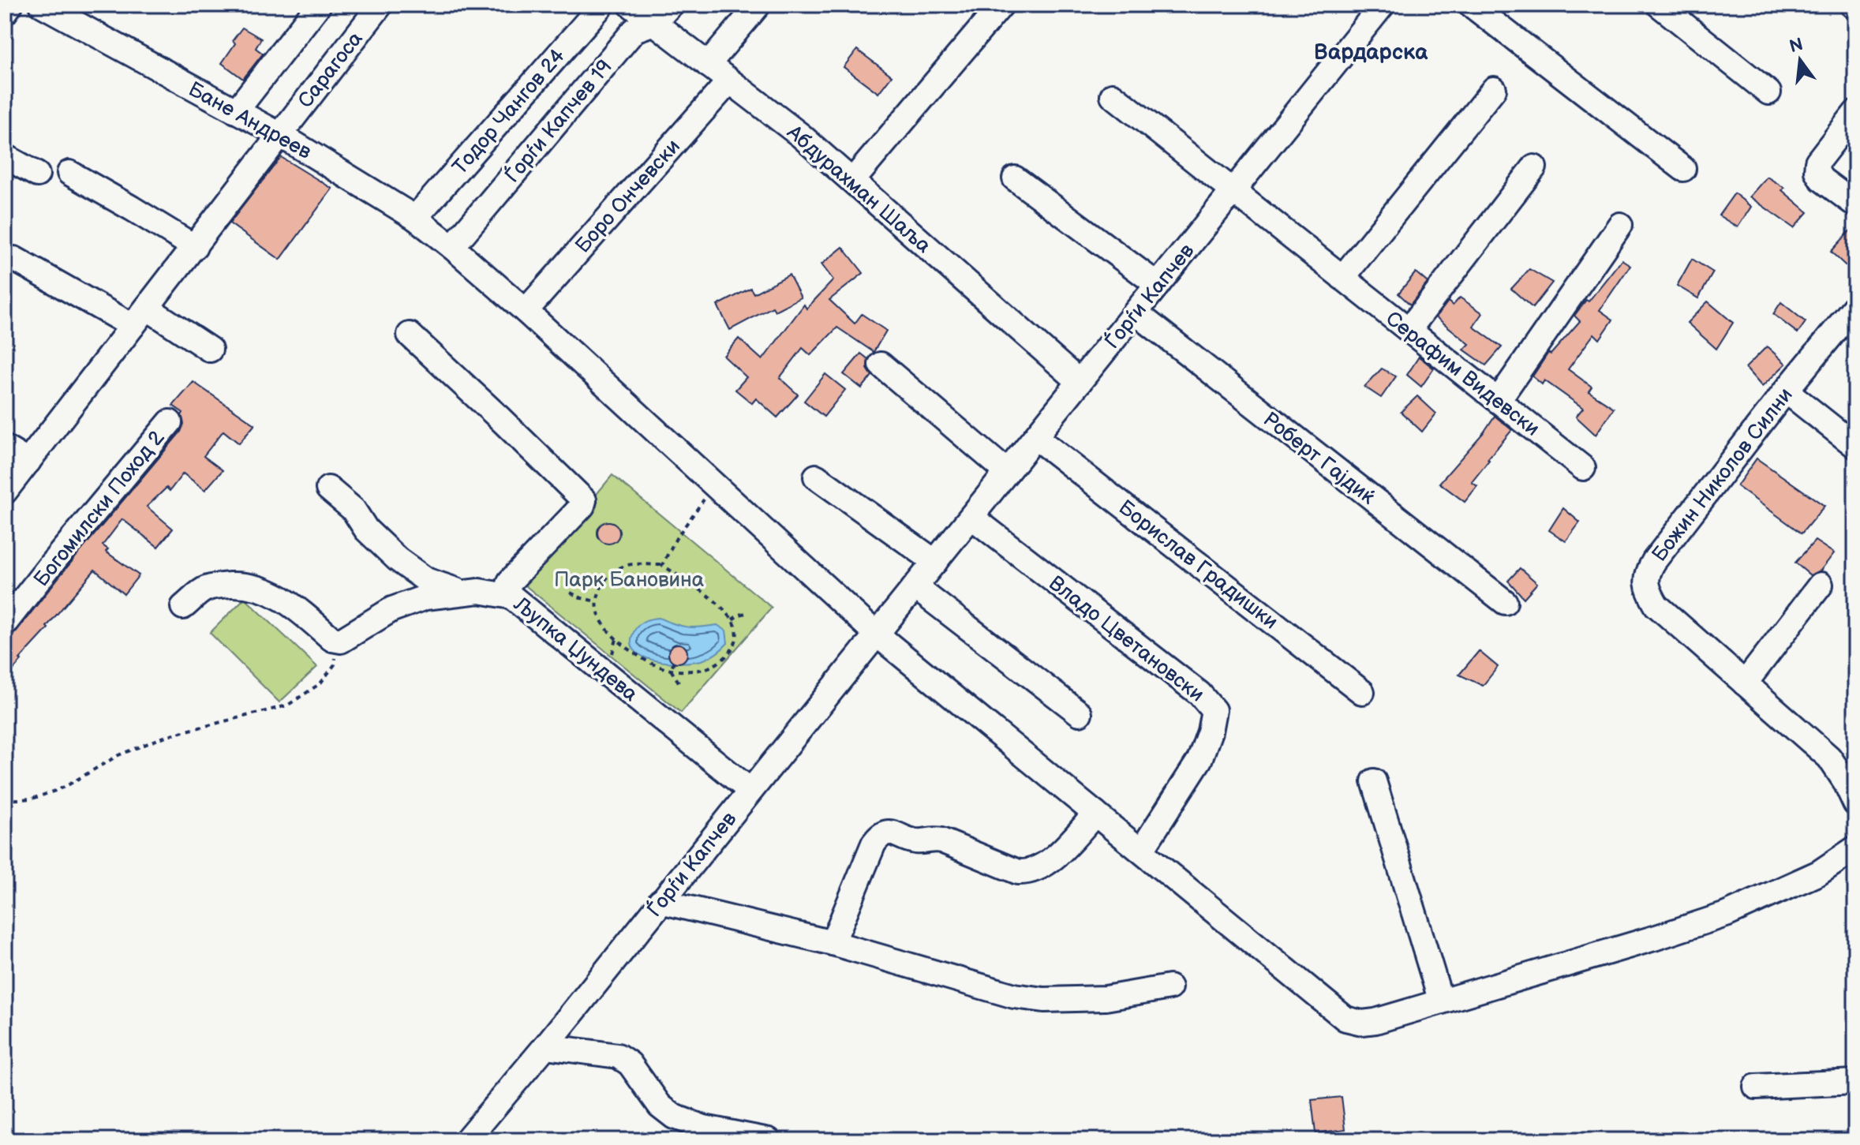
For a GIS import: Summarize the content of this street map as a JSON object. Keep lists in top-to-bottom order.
{
  "streets": {
    "street": [
      "Сарагоса",
      "Тодор Чангов 24",
      "Бане Андреев",
      "Ѓорѓи Капчев 19",
      "Абдурахман Шаља",
      "Боро Ончевски",
      "Ѓорѓи Капчев",
      "Серафим Видевски",
      "Роберт Гајдиќ",
      "Божин Николов Силни",
      "Богомилски Поход 2",
      "Борислав Градишки",
      "Владо Цветановски",
      "Љупка Џундева"
    ]
  },
  "crossings": [
    ["Сарагоса", "Бане Андреев"],
    ["Тодор Чангов 24", "Бане Андреев"],
    ["Бане Андреев", "Ѓорѓи Капчев 19"],
    ["Ѓорѓи Капчев 19", "Абдурахман Шаља"],
    ["Абдурахман Шаља", "Боро Ончевски"],
    ["Абдурахман Шаља", "Ѓорѓи Капчев"],
    ["Ѓорѓи Капчев", "Серафим Видевски"],
    ["Ѓорѓи Капчев", "Роберт Гајдиќ"],
    ["Ѓорѓи Капчев", "Борислав Градишки"],
    ["Ѓорѓи Капчев", "Владо Цветановски"],
    ["Ѓорѓи Капчев", "Љупка Џундева"]
  ],
  "districts": ["Вардарска"],
  "parks": ["Парк Бановина"],
  "north": "top"
}
